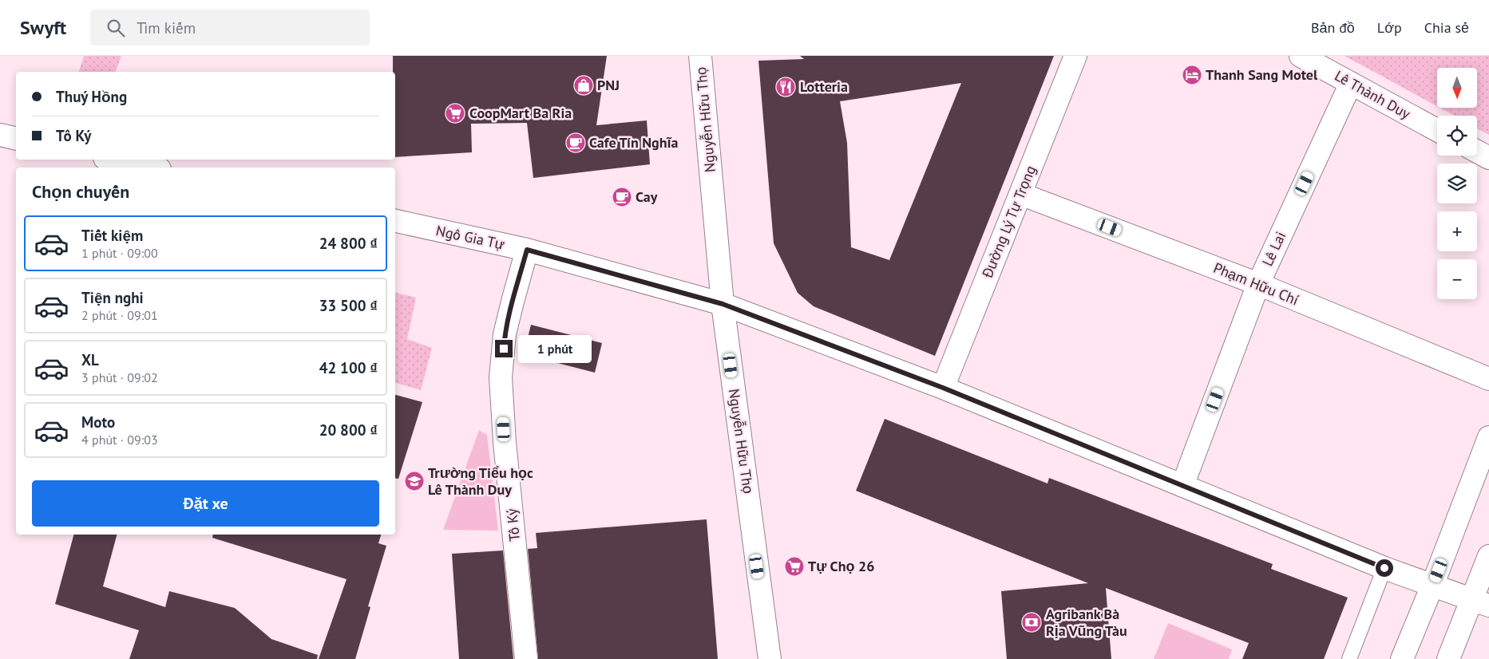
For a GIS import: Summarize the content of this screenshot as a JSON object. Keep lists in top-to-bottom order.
{
  "streets": {
    "street": [
      "Lê Thành Duy",
      "Nguyễn Hữu Thọ",
      "Đường Lý Tự Trọng",
      "Ngô Gia Tự",
      "Lê Lai",
      "Phạm Hữu Chí",
      "Tô Ký"
    ]
  },
  "crossings": [
    ["Lê Thành Duy", "Lê Lai"],
    ["Nguyễn Hữu Thọ", "Ngô Gia Tự"],
    ["Đường Lý Tự Trọng", "Ngô Gia Tự"],
    ["Đường Lý Tự Trọng", "Phạm Hữu Chí"],
    ["Ngô Gia Tự", "Lê Lai"],
    ["Ngô Gia Tự", "Tô Ký"],
    ["Lê Lai", "Phạm Hữu Chí"]
  ],
  "places": {
    "hotel": ["Thanh Sang Motel"],
    "shop": ["PNJ"],
    "restaurant": ["Lotteria"],
    "supermarket": ["CoopMart Ba Ria", "Tự Chọ 26"],
    "cafe": ["Cafe Tín Nghĩa", "Cay"],
    "school or university": ["Trường Tiểu học Lê Thành Duy"],
    "bank": ["Agribank Bà Rịa Vũng Tàu"]
  },
  "north": "bottom",
  "page": {
    "header": "Swyft",
    "search": "Tìm kiếm",
    "nav": ["Bản đồ", "Lớp", "Chia sẻ"],
    "map_buttons": ["+", "−"],
    "banner": ["Thuý Hồng", "Tô Ký"],
    "heading": "Chọn chuyến",
    "list": [
      {
        "name": "Tiết kiệm",
        "note": "1 phút · 09:00",
        "value": "24 800 ₫"
      },
      {
        "name": "Tiện nghi",
        "note": "2 phút · 09:01",
        "value": "33 500 ₫"
      },
      {
        "name": "XL",
        "note": "3 phút · 09:02",
        "value": "42 100 ₫"
      },
      {
        "name": "Moto",
        "note": "4 phút · 09:03",
        "value": "20 800 ₫"
      }
    ],
    "bubble": "1 phút",
    "buttons": "Đặt xe"
  }
}
